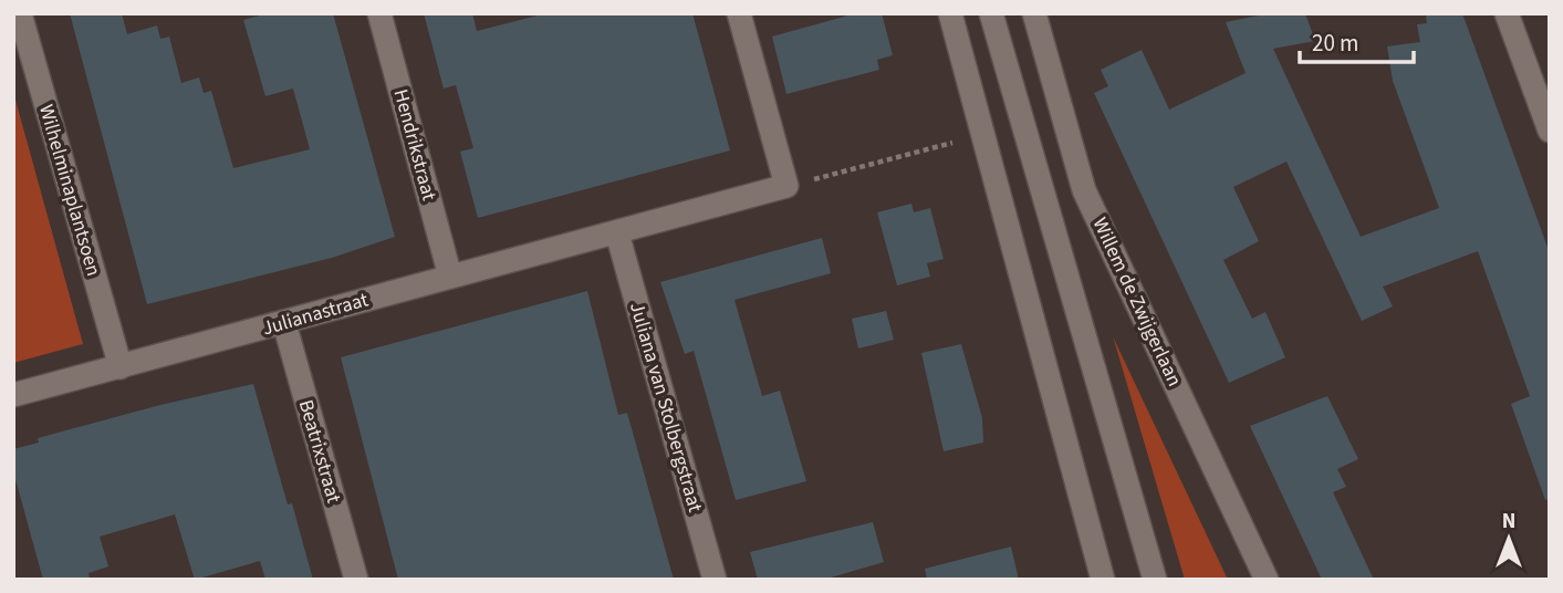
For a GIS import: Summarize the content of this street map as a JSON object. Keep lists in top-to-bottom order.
{
  "streets": {
    "street": [
      "Hendrikstraat",
      "Wilhelminaplantsoen",
      "Willem de Zwijgerlaan",
      "Julianastraat",
      "Juliana van Stolbergstraat",
      "Beatrixstraat"
    ]
  },
  "crossings": [
    ["Hendrikstraat", "Julianastraat"],
    ["Wilhelminaplantsoen", "Julianastraat"],
    ["Julianastraat", "Juliana van Stolbergstraat"],
    ["Julianastraat", "Beatrixstraat"]
  ],
  "scale_bar": "20 m",
  "north": "top"
}
